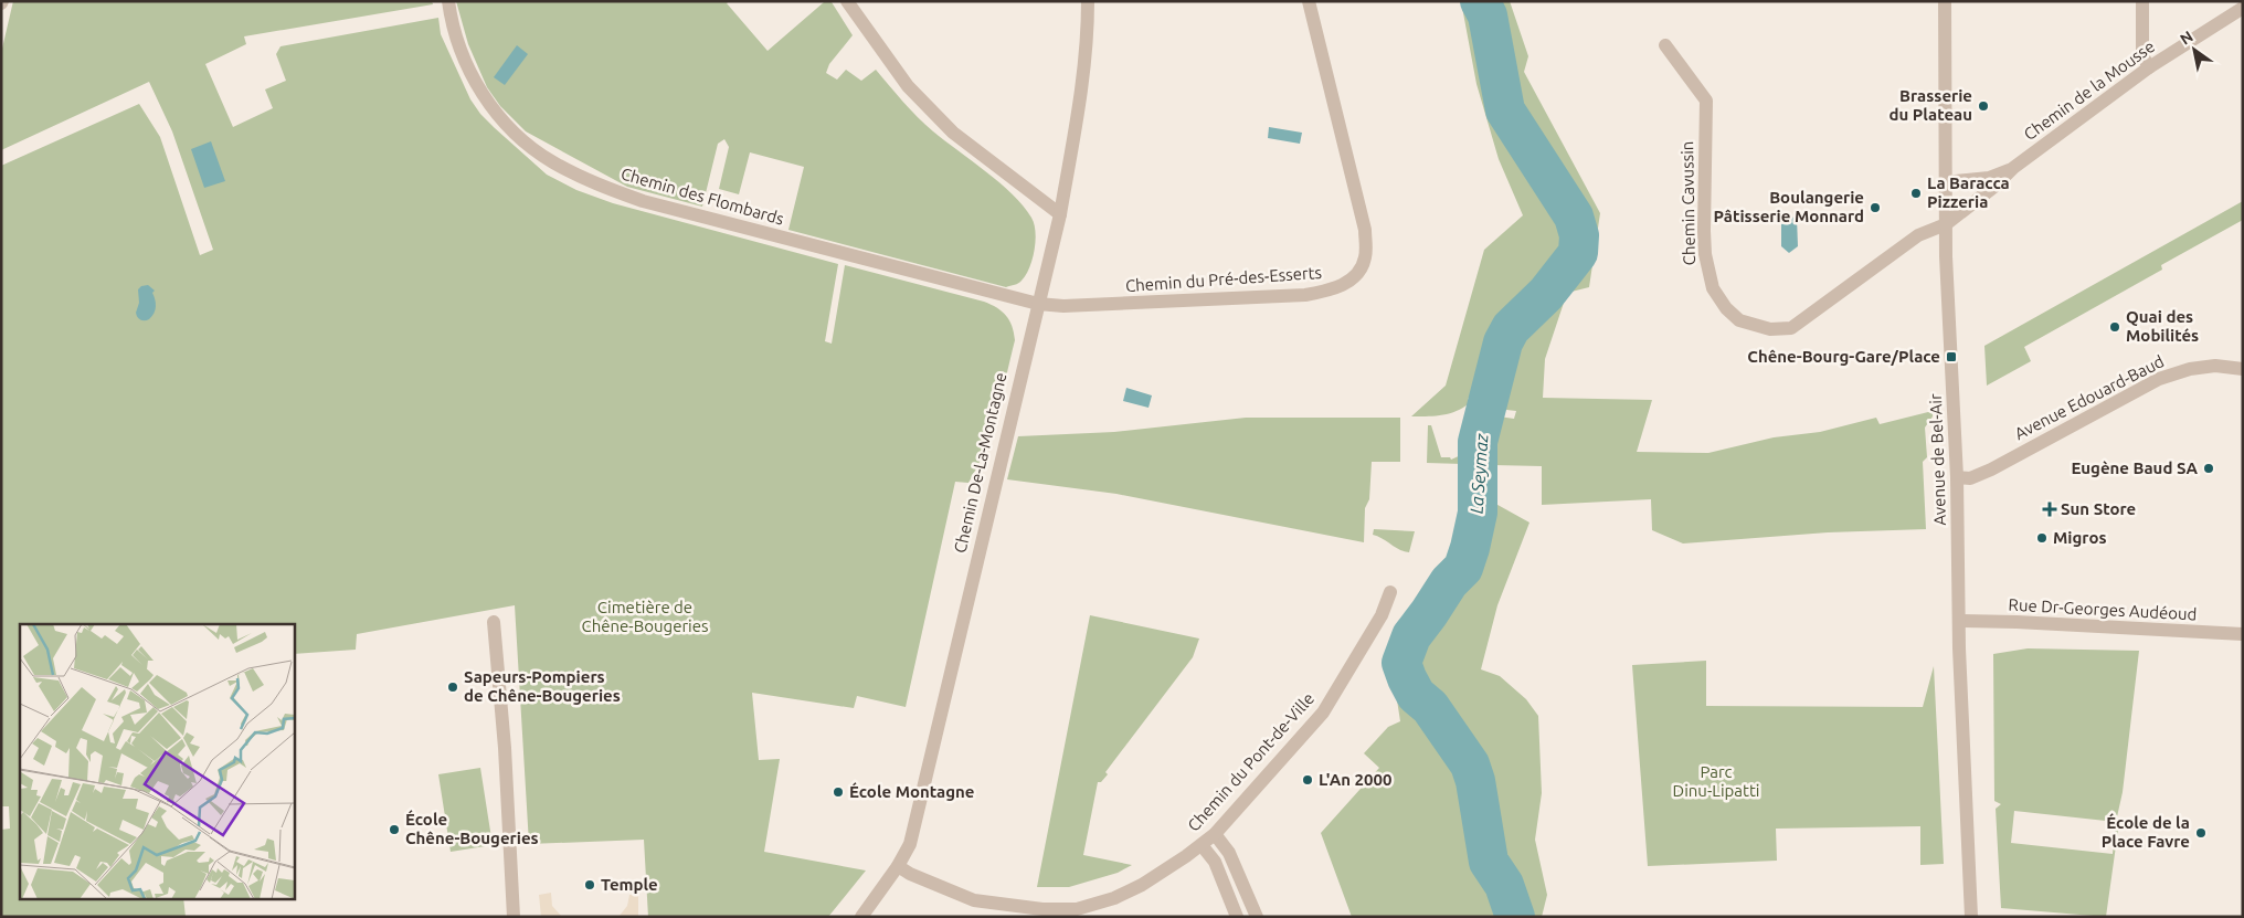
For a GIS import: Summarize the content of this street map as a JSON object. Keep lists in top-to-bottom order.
{
  "streets": {
    "street": [
      "Chemin de la Mousse",
      "Chemin des Flombards",
      "Chemin Cavussin",
      "Chemin du Pré-des-Esserts",
      "Avenue Edouard-Baud",
      "Avenue de Bel-Air",
      "Chemin De-La-Montagne",
      "Rue Dr-Georges Audéoud",
      "Chemin du Pont-de-Ville"
    ]
  },
  "crossings": [
    ["Chemin de la Mousse", "Chemin Cavussin"],
    ["Chemin de la Mousse", "Avenue de Bel-Air"],
    ["Chemin des Flombards", "Chemin du Pré-des-Esserts"],
    ["Chemin des Flombards", "Chemin De-La-Montagne"],
    ["Chemin Cavussin", "Avenue de Bel-Air"],
    ["Chemin du Pré-des-Esserts", "Chemin De-La-Montagne"],
    ["Avenue Edouard-Baud", "Avenue de Bel-Air"],
    ["Avenue de Bel-Air", "Rue Dr-Georges Audéoud"],
    ["Chemin De-La-Montagne", "Chemin du Pont-de-Ville"]
  ],
  "water": ["La Seymaz"],
  "parks": ["Cimetière de Chêne-Bougeries", "Parc Dinu-Lipatti"],
  "places": {
    "other": [
      "Brasserie du Plateau",
      "La Baracca Pizzeria",
      "Boulangerie Pâtisserie Monnard",
      "Quai des Mobilités",
      "Eugène Baud SA",
      "Migros",
      "Sapeurs-Pompiers de Chêne-Bougeries",
      "L'An 2000",
      "École Montagne",
      "École Chêne-Bougeries",
      "École de la Place Favre",
      "Temple"
    ],
    "transit": ["Chêne-Bourg-Gare/Place"],
    "health": ["Sun Store"]
  },
  "north": "top left"
}
